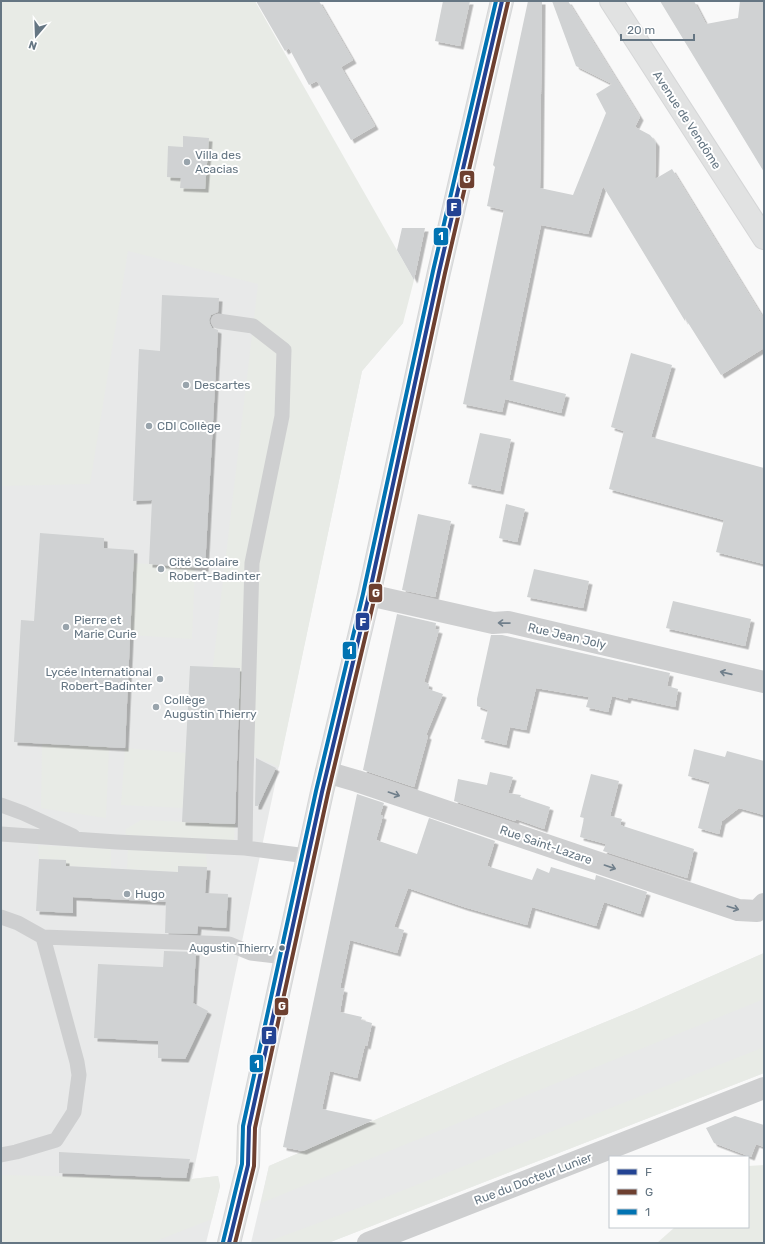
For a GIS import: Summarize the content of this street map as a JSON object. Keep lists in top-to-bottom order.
{
  "streets": {
    "main road": ["Avenue de Vendôme"],
    "street": ["Rue Jean Joly", "Rue Saint-Lazare", "Rue du Docteur Lunier"]
  },
  "one_way": ["Rue Jean Joly", "Rue Saint-Lazare"],
  "places": [
    "Villa des Acacias",
    "Descartes",
    "CDI Collège",
    "Cité Scolaire Robert-Badinter",
    "Pierre et Marie Curie",
    "Lycée International Robert-Badinter",
    "Collège Augustin Thierry",
    "Hugo",
    "Augustin Thierry"
  ],
  "lines": ["transit line F", "transit line 1", "transit line G"],
  "legend": ["F", "G", "1"],
  "scale_bar": "20 m",
  "north": "bottom"
}
